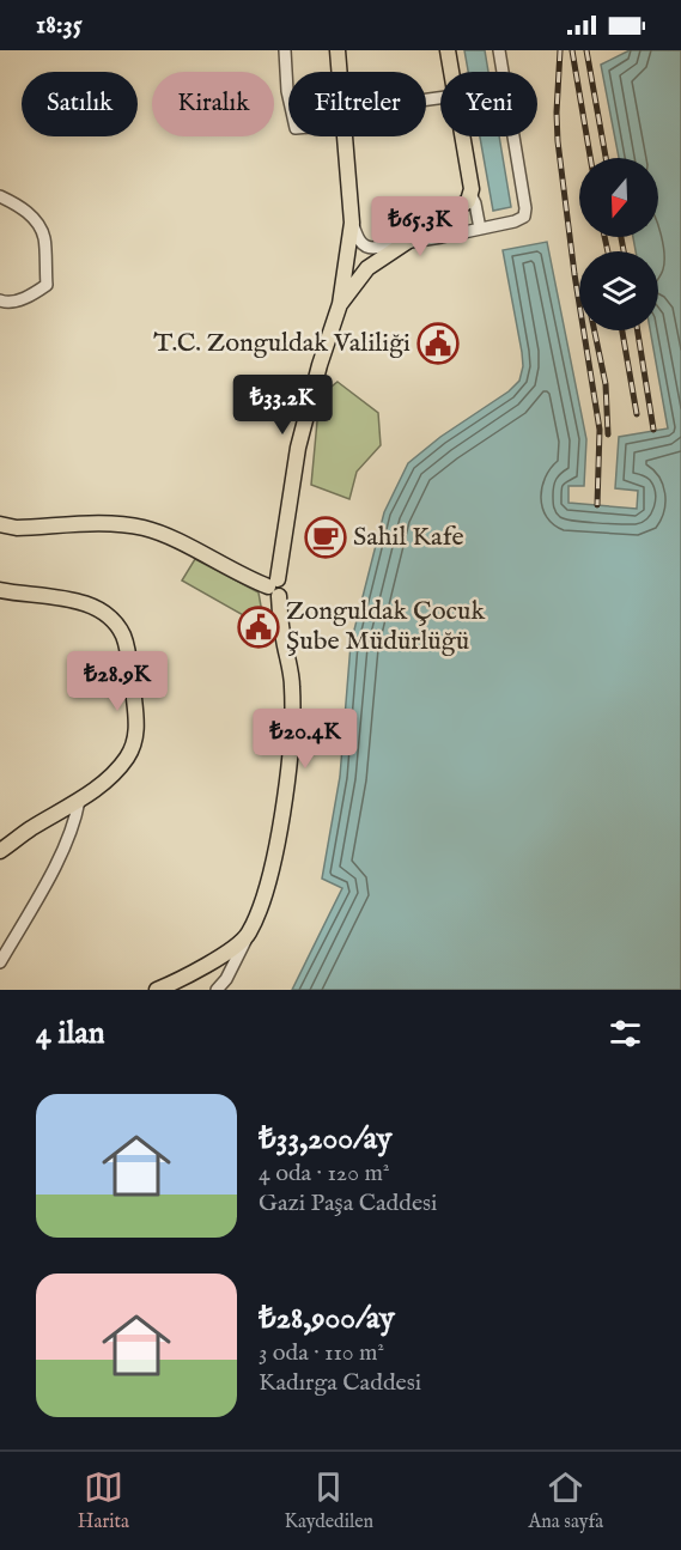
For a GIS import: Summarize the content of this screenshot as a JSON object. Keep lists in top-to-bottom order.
{
  "places": {
    "public building": ["T.C. Zonguldak Valiliği", "Zonguldak Çocuk Şube Müdürlüğü"],
    "cafe": ["Sahil Kafe"]
  },
  "north": "bottom",
  "page": {
    "status": "18:35",
    "chip": [
      "Satılık",
      "Kiralık",
      "Filtreler",
      "Yeni"
    ],
    "price": [
      "₺65.3K",
      "₺33.2K",
      "₺28.9K",
      "₺20.4K"
    ],
    "heading": "4 ilan",
    "list": [
      {
        "name": "₺33,200/ay",
        "note": "4 oda · 120 m² · Gazi Paşa Caddesi"
      },
      {
        "name": "₺28,900/ay",
        "note": "3 oda · 110 m² · Kadırga Caddesi"
      }
    ],
    "tabs": ["Harita", "Kaydedilen", "Ana sayfa"]
  }
}
